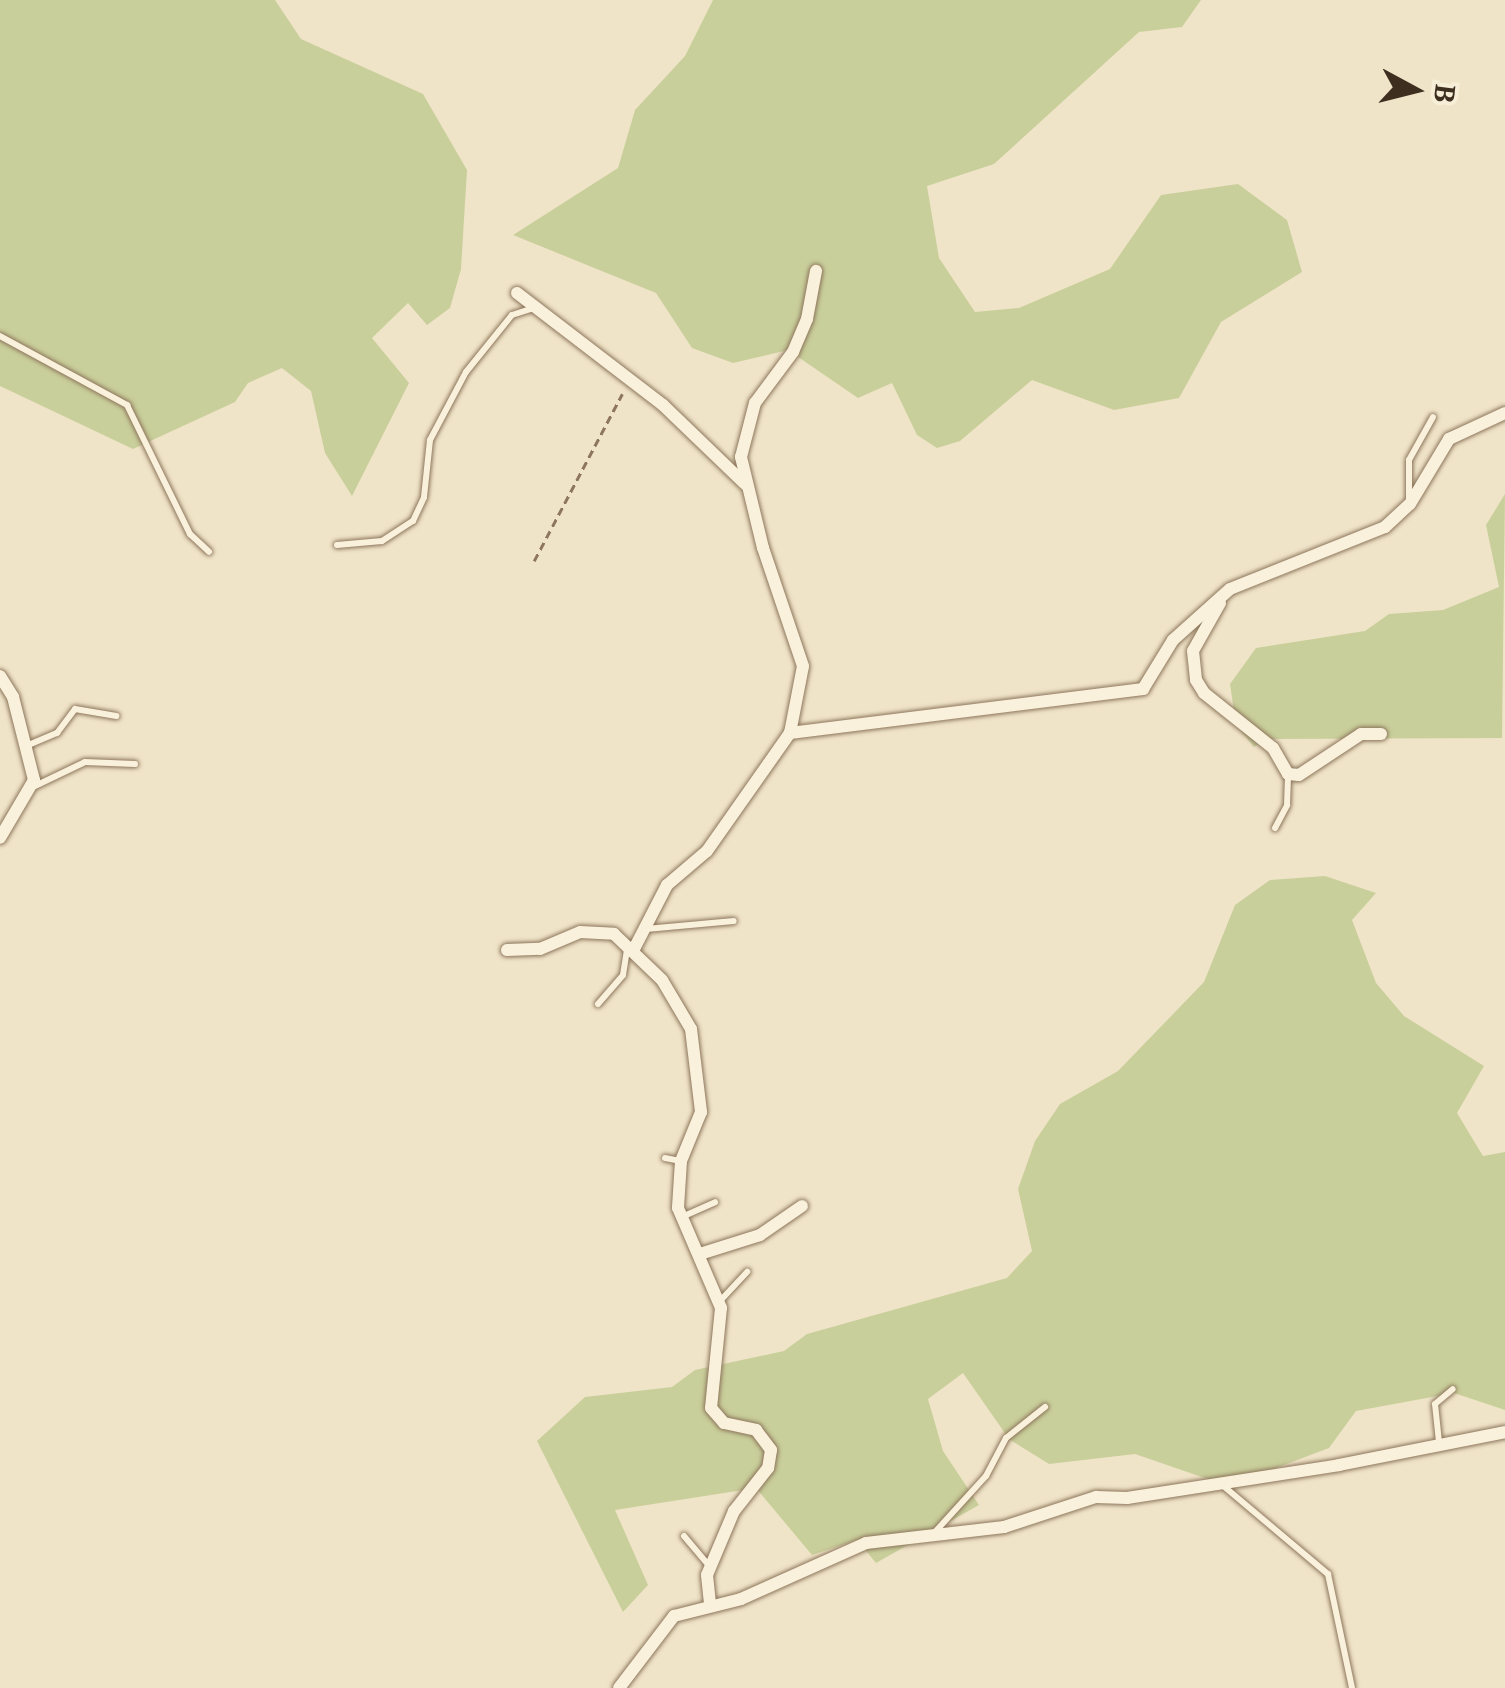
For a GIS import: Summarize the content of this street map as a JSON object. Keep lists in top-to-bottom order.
{
  "north": "right"
}
